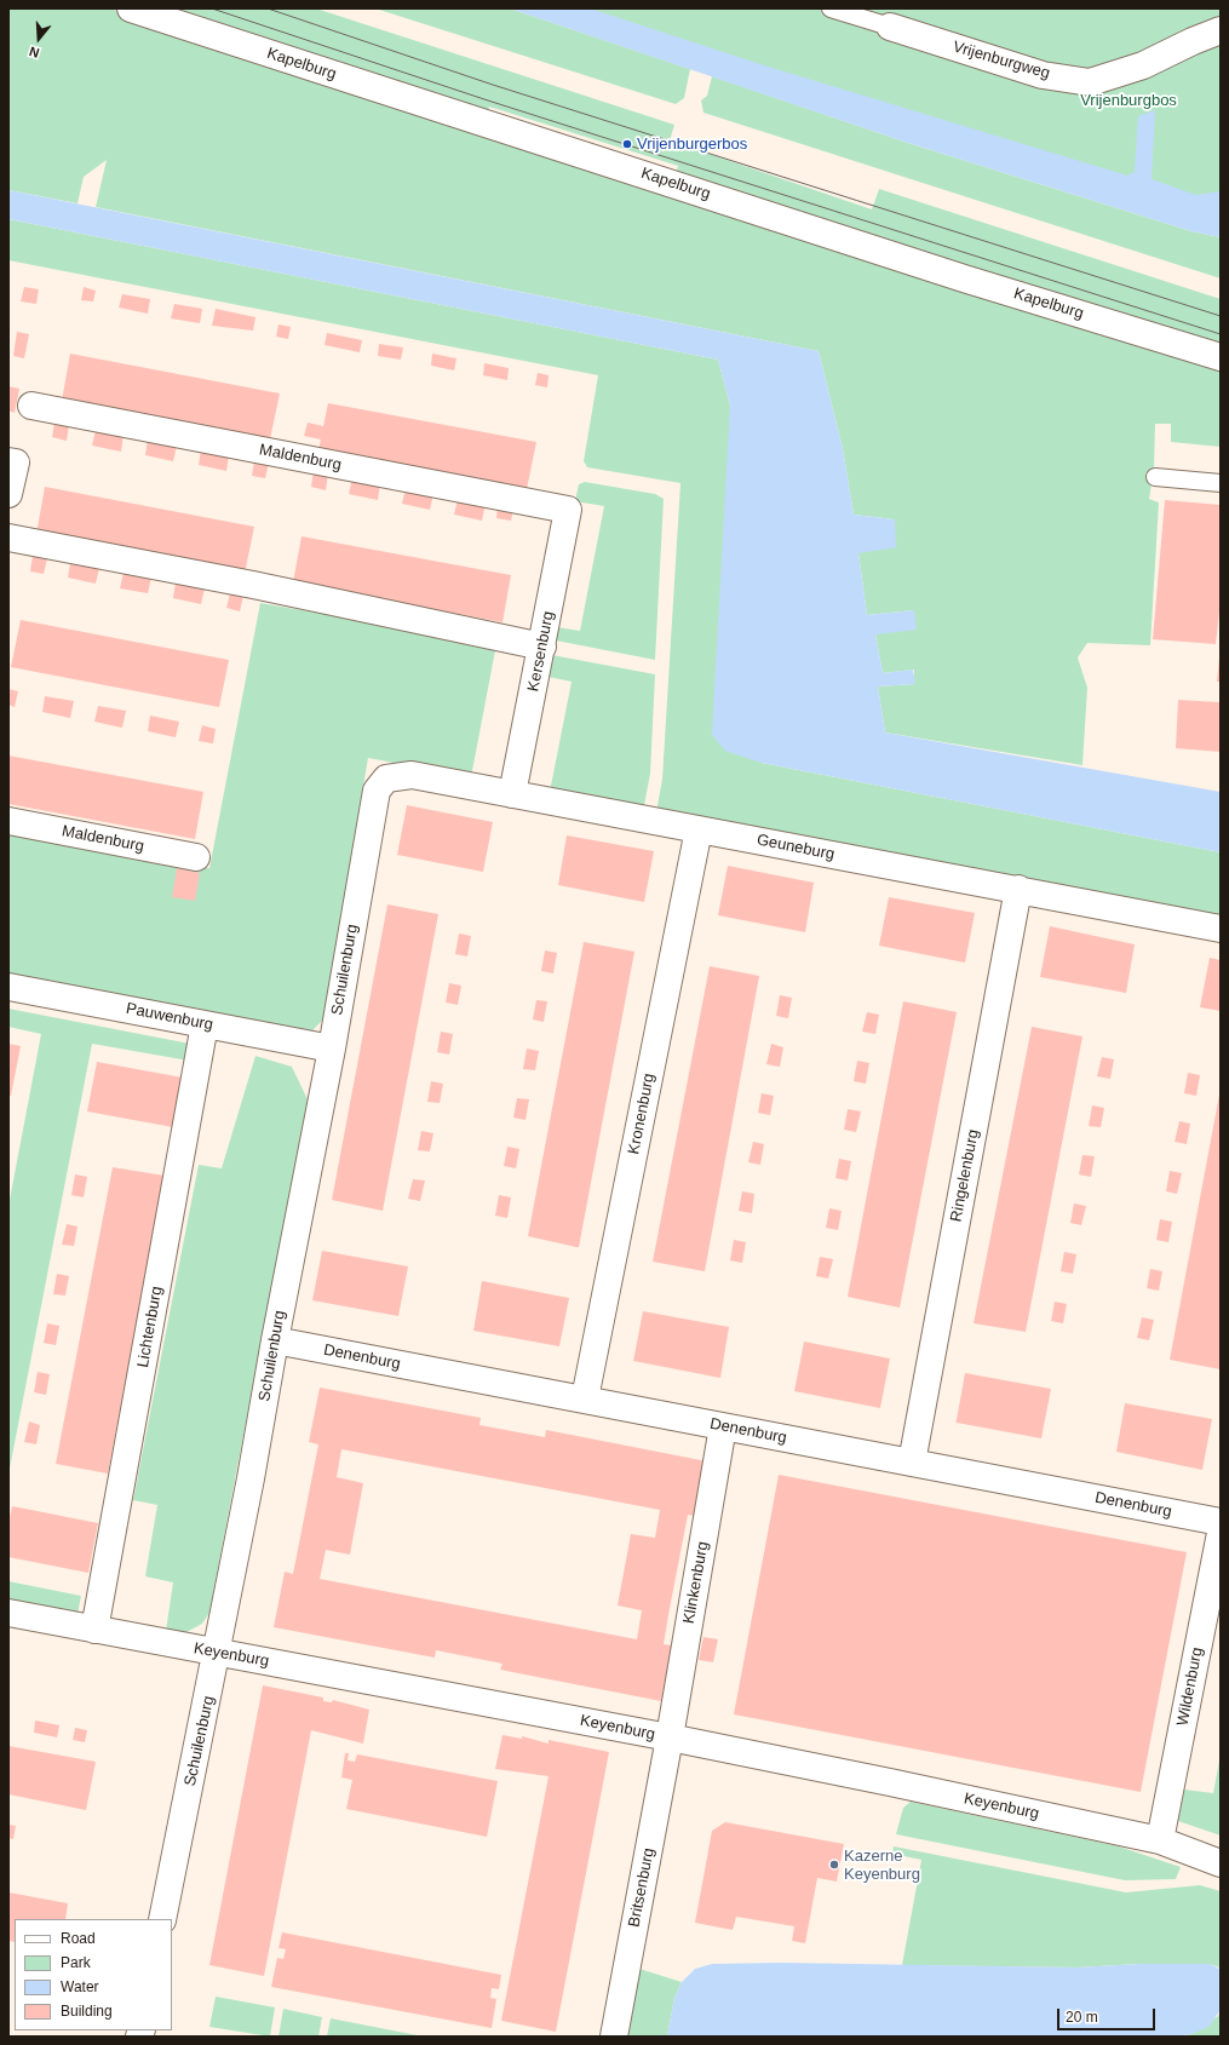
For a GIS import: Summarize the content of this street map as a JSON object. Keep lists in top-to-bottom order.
{
  "streets": {
    "street": [
      "Vrijenburgweg",
      "Kapelburg",
      "Maldenburg",
      "Kersenburg",
      "Geuneburg",
      "Schuilenburg",
      "Pauwenburg",
      "Kronenburg",
      "Ringelenburg",
      "Lichtenburg",
      "Denenburg",
      "Klinkenburg",
      "Keyenburg",
      "Wildenburg",
      "Britsenburg"
    ]
  },
  "crossings": [
    ["Maldenburg", "Kersenburg"],
    ["Kersenburg", "Geuneburg"],
    ["Geuneburg", "Schuilenburg"],
    ["Geuneburg", "Kronenburg"],
    ["Geuneburg", "Ringelenburg"],
    ["Schuilenburg", "Pauwenburg"],
    ["Schuilenburg", "Denenburg"],
    ["Schuilenburg", "Keyenburg"],
    ["Pauwenburg", "Lichtenburg"],
    ["Kronenburg", "Denenburg"],
    ["Ringelenburg", "Denenburg"],
    ["Lichtenburg", "Keyenburg"],
    ["Denenburg", "Klinkenburg"],
    ["Klinkenburg", "Keyenburg"],
    ["Klinkenburg", "Britsenburg"],
    ["Keyenburg", "Wildenburg"],
    ["Keyenburg", "Britsenburg"]
  ],
  "parks": ["Vrijenburgbos"],
  "places": ["Vrijenburgerbos", "Kazerne Keyenburg"],
  "legend": [
    "Road",
    "Park",
    "Water",
    "Building"
  ],
  "scale_bar": "20 m",
  "north": "bottom"
}
